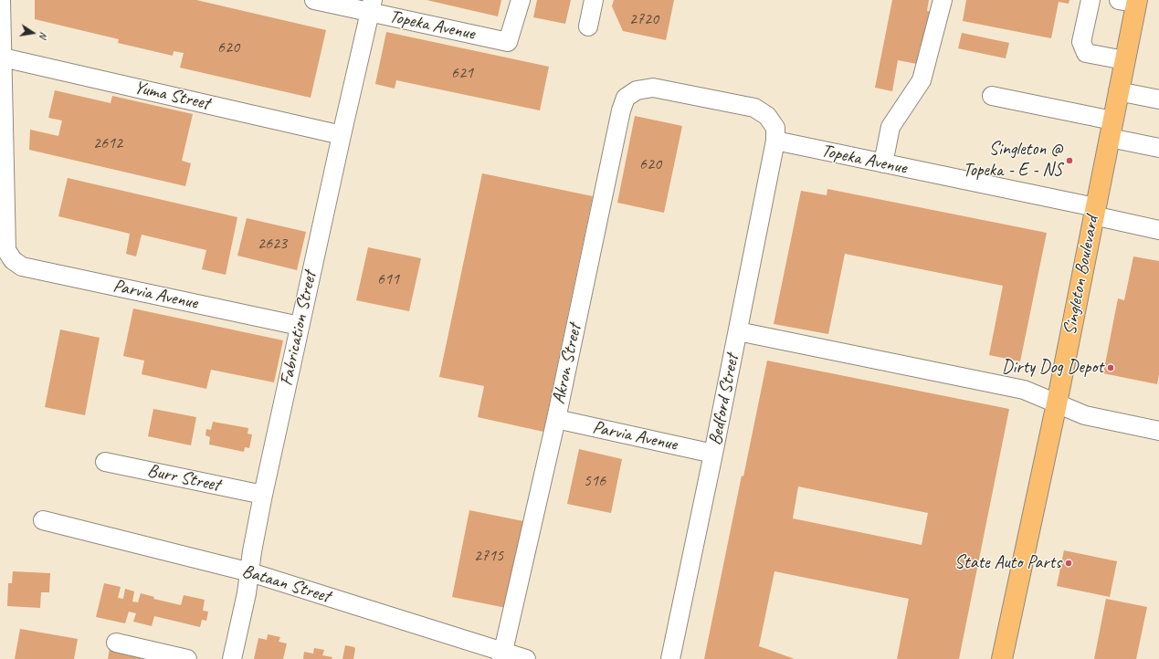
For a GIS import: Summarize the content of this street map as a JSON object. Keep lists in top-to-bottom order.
{
  "streets": {
    "main road": ["Singleton Boulevard"],
    "street": [
      "Topeka Avenue",
      "Yuma Street",
      "Parvia Avenue",
      "Fabrication Street",
      "Akron Street",
      "Bedford Street",
      "Burr Street",
      "Bataan Street"
    ]
  },
  "crossings": [
    ["Topeka Avenue", "Singleton Boulevard"],
    ["Topeka Avenue", "Fabrication Street"],
    ["Topeka Avenue", "Akron Street"],
    ["Topeka Avenue", "Bedford Street"],
    ["Yuma Street", "Parvia Avenue"],
    ["Yuma Street", "Fabrication Street"],
    ["Parvia Avenue", "Fabrication Street"],
    ["Parvia Avenue", "Akron Street"],
    ["Parvia Avenue", "Bedford Street"],
    ["Fabrication Street", "Burr Street"],
    ["Fabrication Street", "Bataan Street"],
    ["Akron Street", "Bedford Street"],
    ["Akron Street", "Bataan Street"]
  ],
  "places": ["Singleton @ Topeka - E - NS", "Dirty Dog Depot", "State Auto Parts"],
  "house_numbers": [
    "2720",
    "620",
    "621",
    "2612",
    "620",
    "2623",
    "611",
    "516",
    "2715"
  ],
  "north": "right"
}
